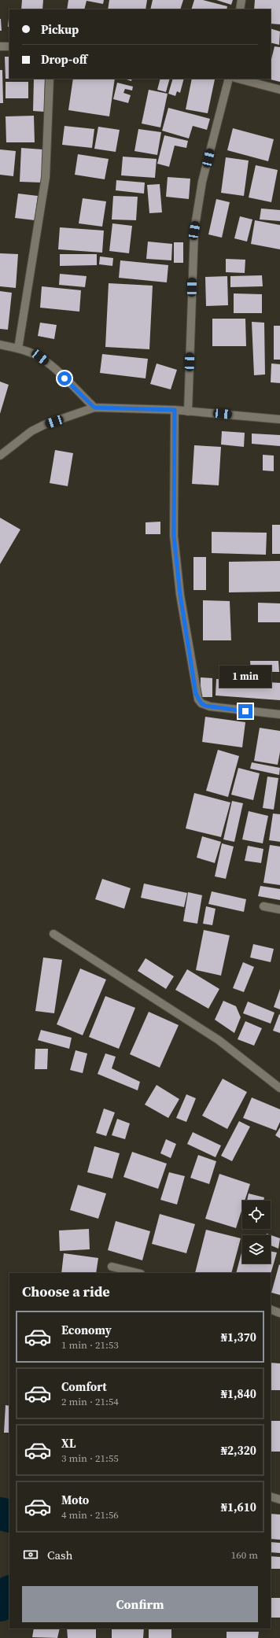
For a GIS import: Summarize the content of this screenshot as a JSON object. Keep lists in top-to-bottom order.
{
  "page": {
    "banner": ["Pickup", "Drop-off"],
    "bubble": "1 min",
    "heading": "Choose a ride",
    "list": [
      {
        "name": "Economy",
        "note": "1 min · 21:53",
        "value": "₦1,370"
      },
      {
        "name": "Comfort",
        "note": "2 min · 21:54",
        "value": "₦1,840"
      },
      {
        "name": "XL",
        "note": "3 min · 21:55",
        "value": "₦2,320"
      },
      {
        "name": "Moto",
        "note": "4 min · 21:56",
        "value": "₦1,610"
      }
    ],
    "pay": ["Cash", "160 m"],
    "buttons": "Confirm"
  }
}
